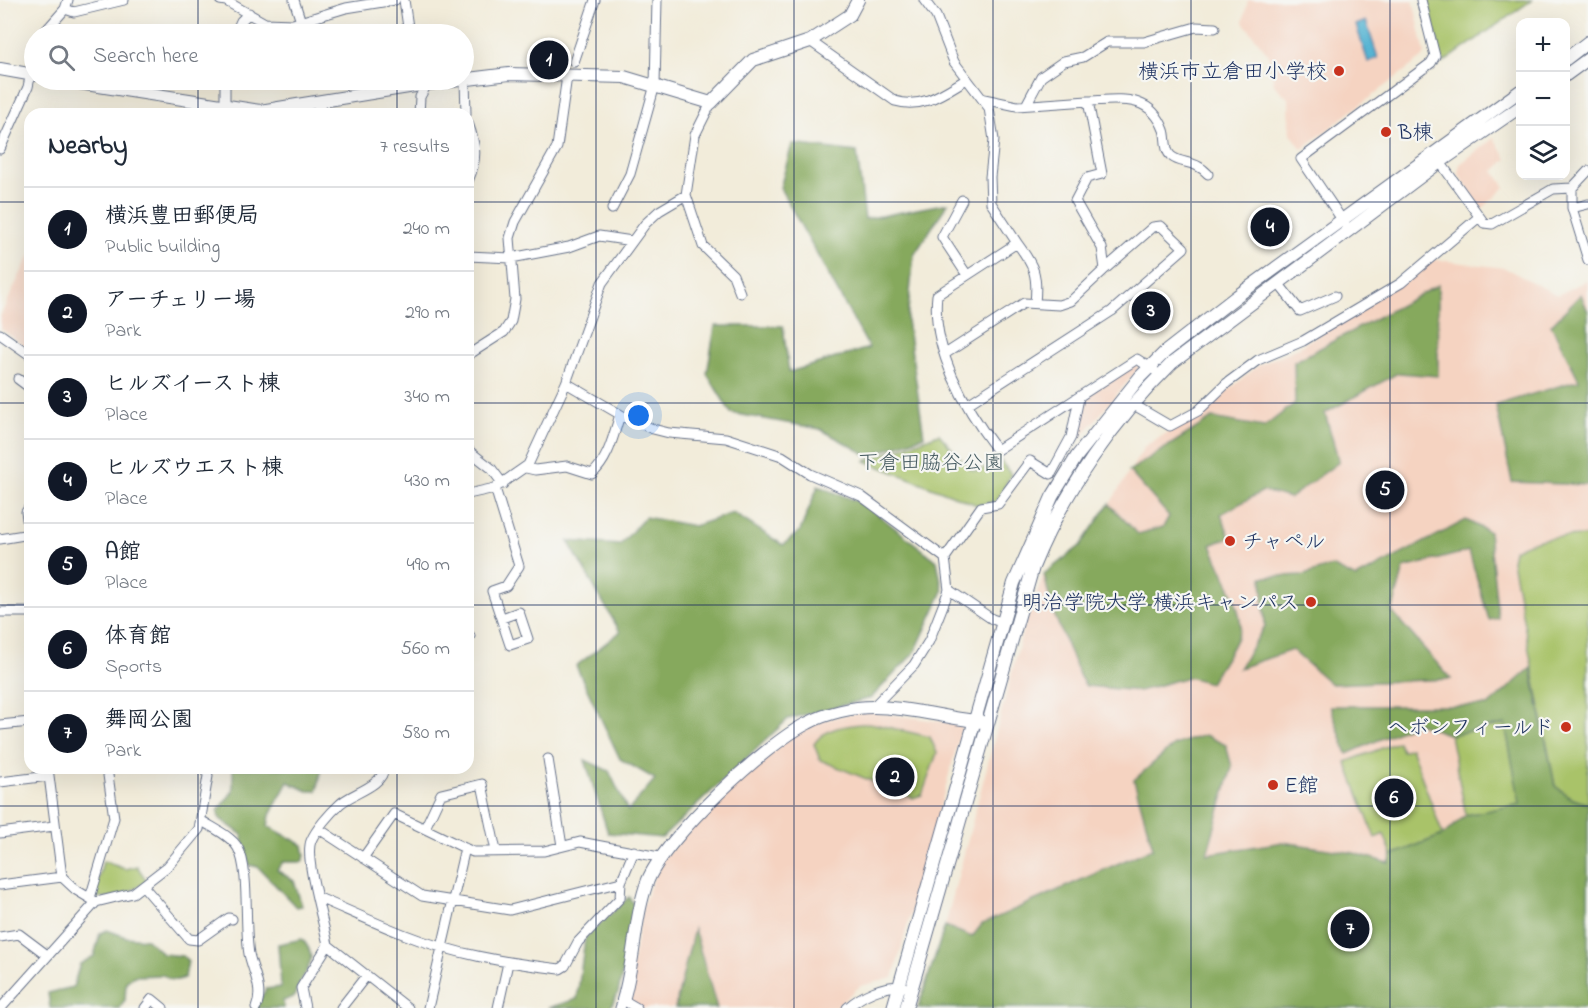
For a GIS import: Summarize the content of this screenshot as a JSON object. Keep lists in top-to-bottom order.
{
  "parks": ["下倉田脇谷公園"],
  "places": [
    "横浜市立倉田小学校",
    "B棟",
    "チャペル",
    "明治学院大学 横浜キャンパス",
    "ヘボンフィールド",
    "E館"
  ],
  "page": {
    "map_buttons": ["+", "−"],
    "search": "Search here",
    "pins": [
      "1",
      "4",
      "3",
      "5",
      "2",
      "6",
      "7"
    ],
    "heading": ["Nearby", "7 results"],
    "list": [
      {
        "mark": "1",
        "name": "横浜豊田郵便局",
        "note": "Public building",
        "value": "240 m"
      },
      {
        "mark": "2",
        "name": "アーチェリー場",
        "note": "Park",
        "value": "290 m"
      },
      {
        "mark": "3",
        "name": "ヒルズイースト棟",
        "note": "Place",
        "value": "340 m"
      },
      {
        "mark": "4",
        "name": "ヒルズウエスト棟",
        "note": "Place",
        "value": "430 m"
      },
      {
        "mark": "5",
        "name": "A館",
        "note": "Place",
        "value": "490 m"
      },
      {
        "mark": "6",
        "name": "体育館",
        "note": "Sports",
        "value": "560 m"
      },
      {
        "mark": "7",
        "name": "舞岡公園",
        "note": "Park",
        "value": "580 m"
      }
    ]
  }
}
